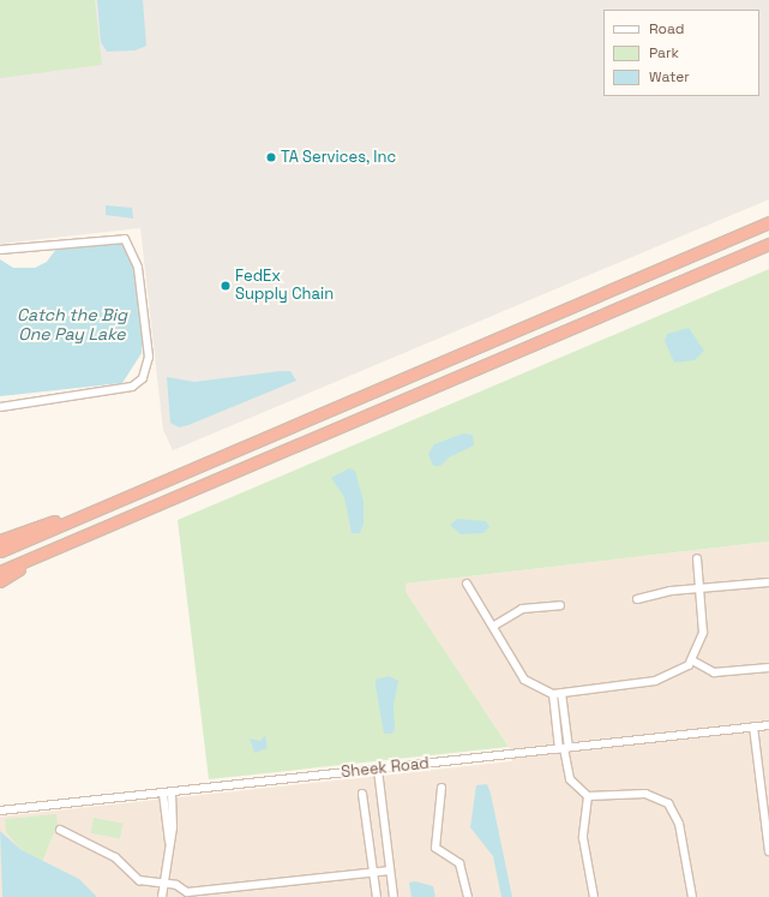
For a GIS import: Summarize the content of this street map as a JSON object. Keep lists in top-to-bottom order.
{
  "streets": {
    "street": ["Sheek Road"]
  },
  "water": ["Catch the Big One Pay Lake"],
  "places": ["TA Services, Inc", "FedEx Supply Chain"],
  "legend": ["Road", "Park", "Water"]
}
